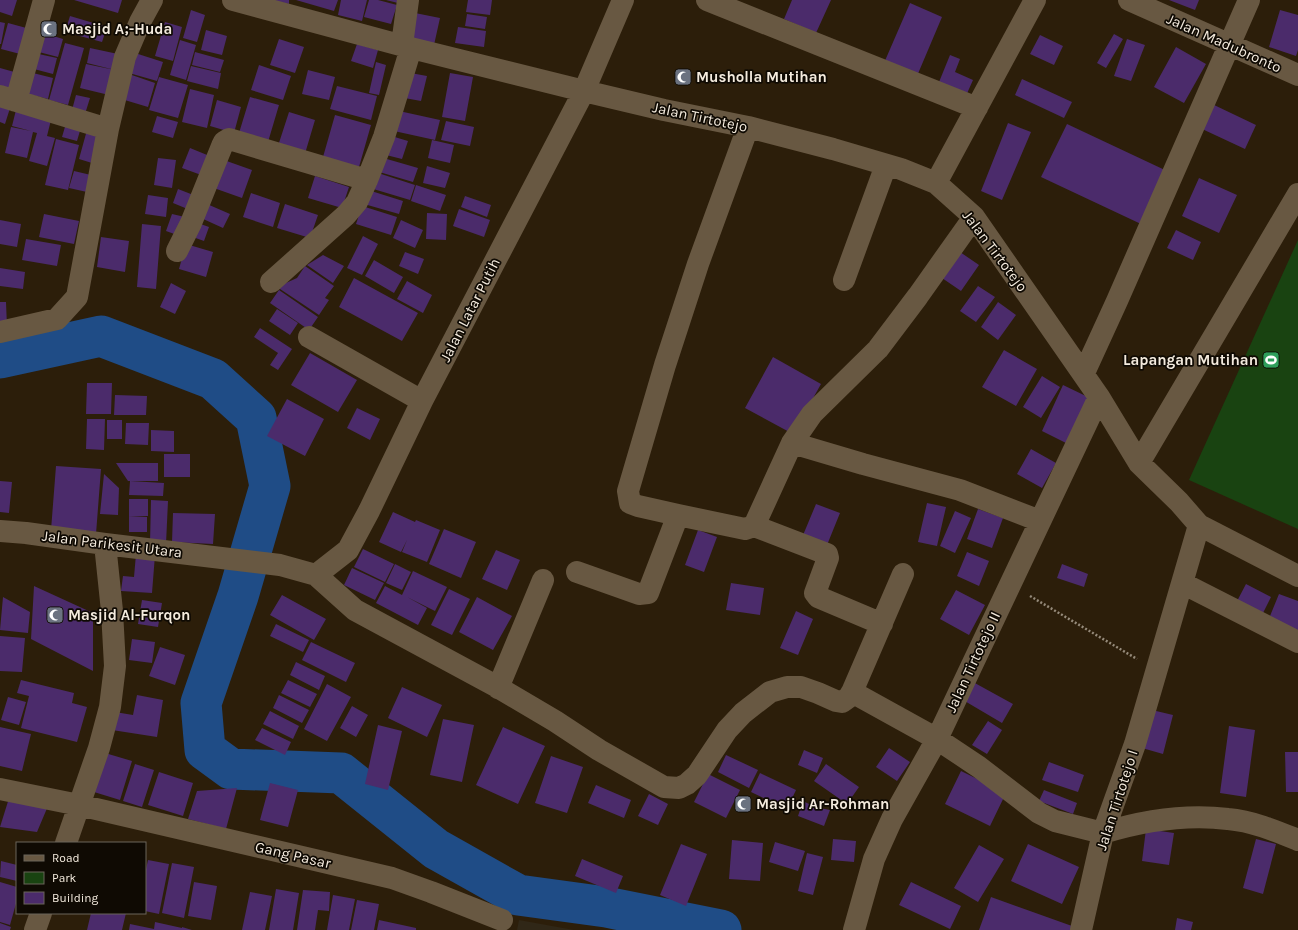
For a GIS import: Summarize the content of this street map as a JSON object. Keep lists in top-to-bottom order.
{
  "streets": {
    "street": [
      "Jalan Madubronto",
      "Jalan Tirtotejo",
      "Jalan Latar Putih",
      "Jalan Parikesit Utara",
      "Jalan Tirtotejo II",
      "Jalan Tirtotejo I",
      "Gang Pasar"
    ]
  },
  "crossings": [
    ["Jalan Tirtotejo", "Jalan Latar Putih"],
    ["Jalan Tirtotejo", "Jalan Tirtotejo II"],
    ["Jalan Tirtotejo", "Jalan Tirtotejo I"],
    ["Jalan Latar Putih", "Jalan Parikesit Utara"]
  ],
  "places": {
    "mosque": [
      "Masjid A;-Huda",
      "Musholla Mutihan",
      "Masjid Al-Furqon",
      "Masjid Ar-Rohman"
    ],
    "sports": ["Lapangan Mutihan"]
  },
  "legend": ["Road", "Park", "Building"]
}
